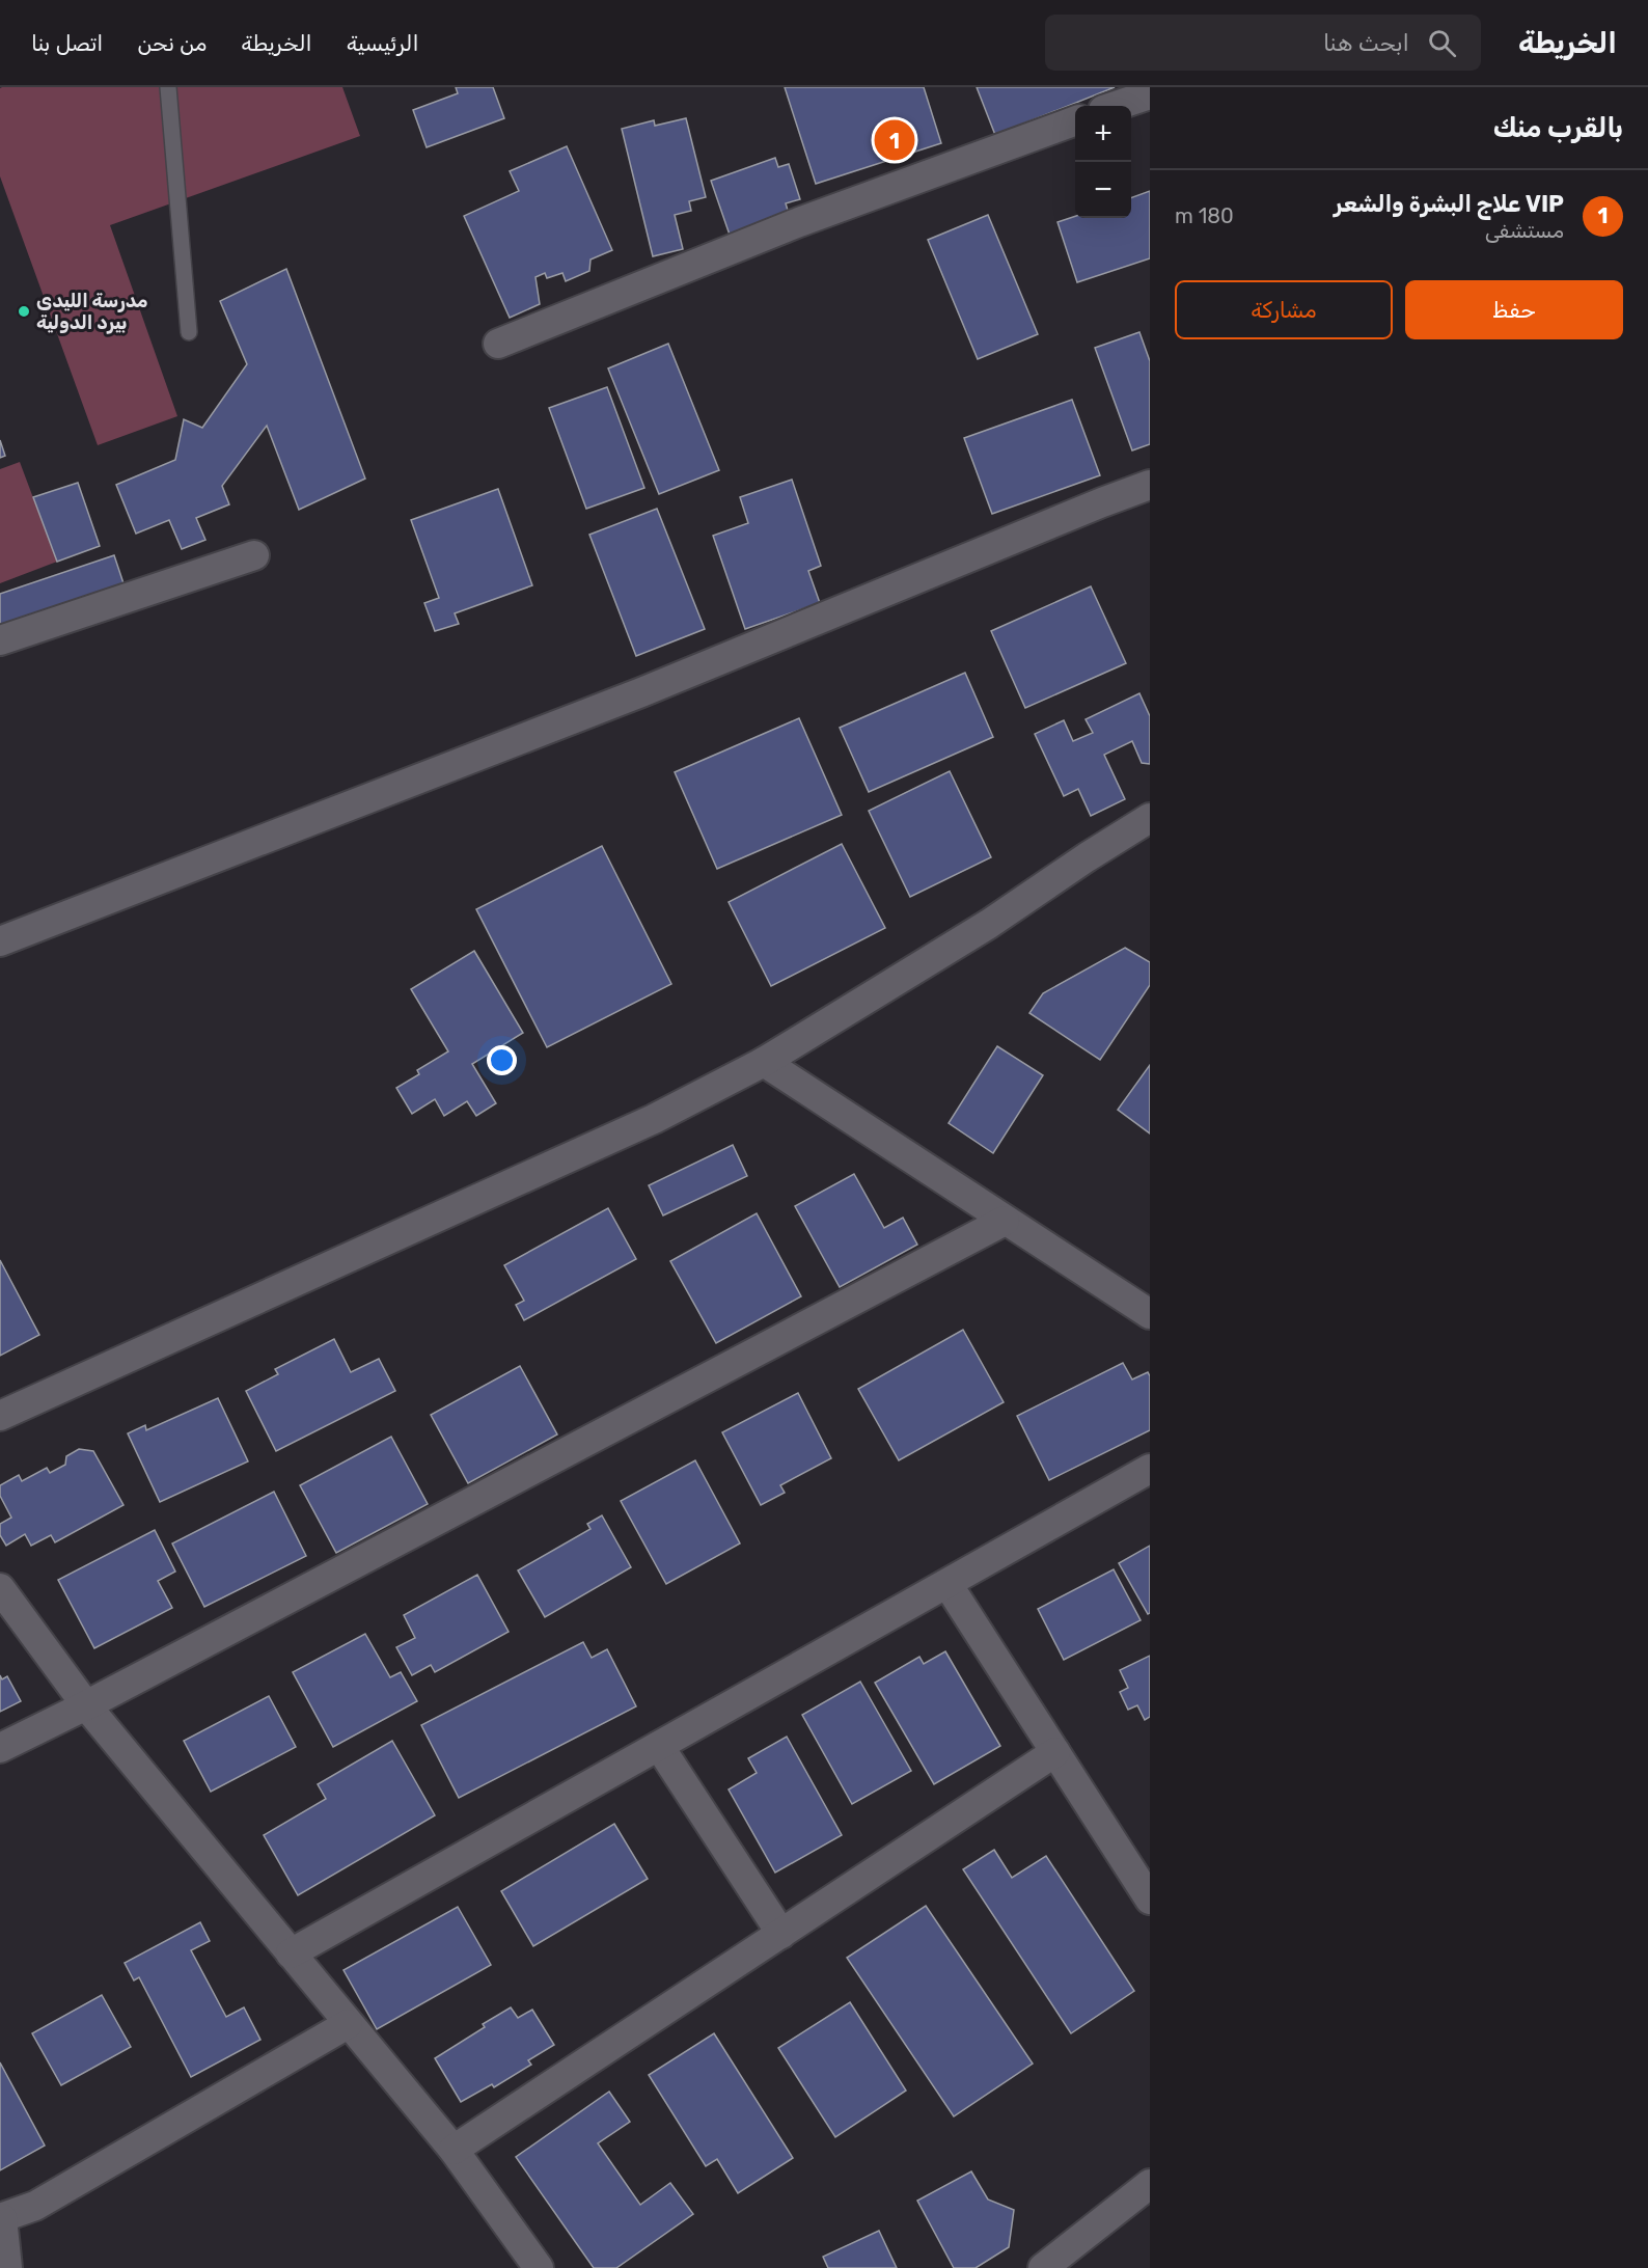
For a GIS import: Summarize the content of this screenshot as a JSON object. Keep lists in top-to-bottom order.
{
  "places": ["مدرسة الليدي بيرد الدولية"],
  "page": {
    "header": "الخريطة",
    "search": "ابحث هنا",
    "nav": [
      "الرئيسية",
      "الخريطة",
      "من نحن",
      "اتصل بنا"
    ],
    "heading": "بالقرب منك",
    "map_buttons": ["+", "−"],
    "pins": "1",
    "list": [
      {
        "mark": "1",
        "name": "VIP علاج البشرة والشعر",
        "note": "مستشفى",
        "value": "180 m"
      }
    ],
    "buttons": ["حفظ", "مشاركة"]
  }
}
